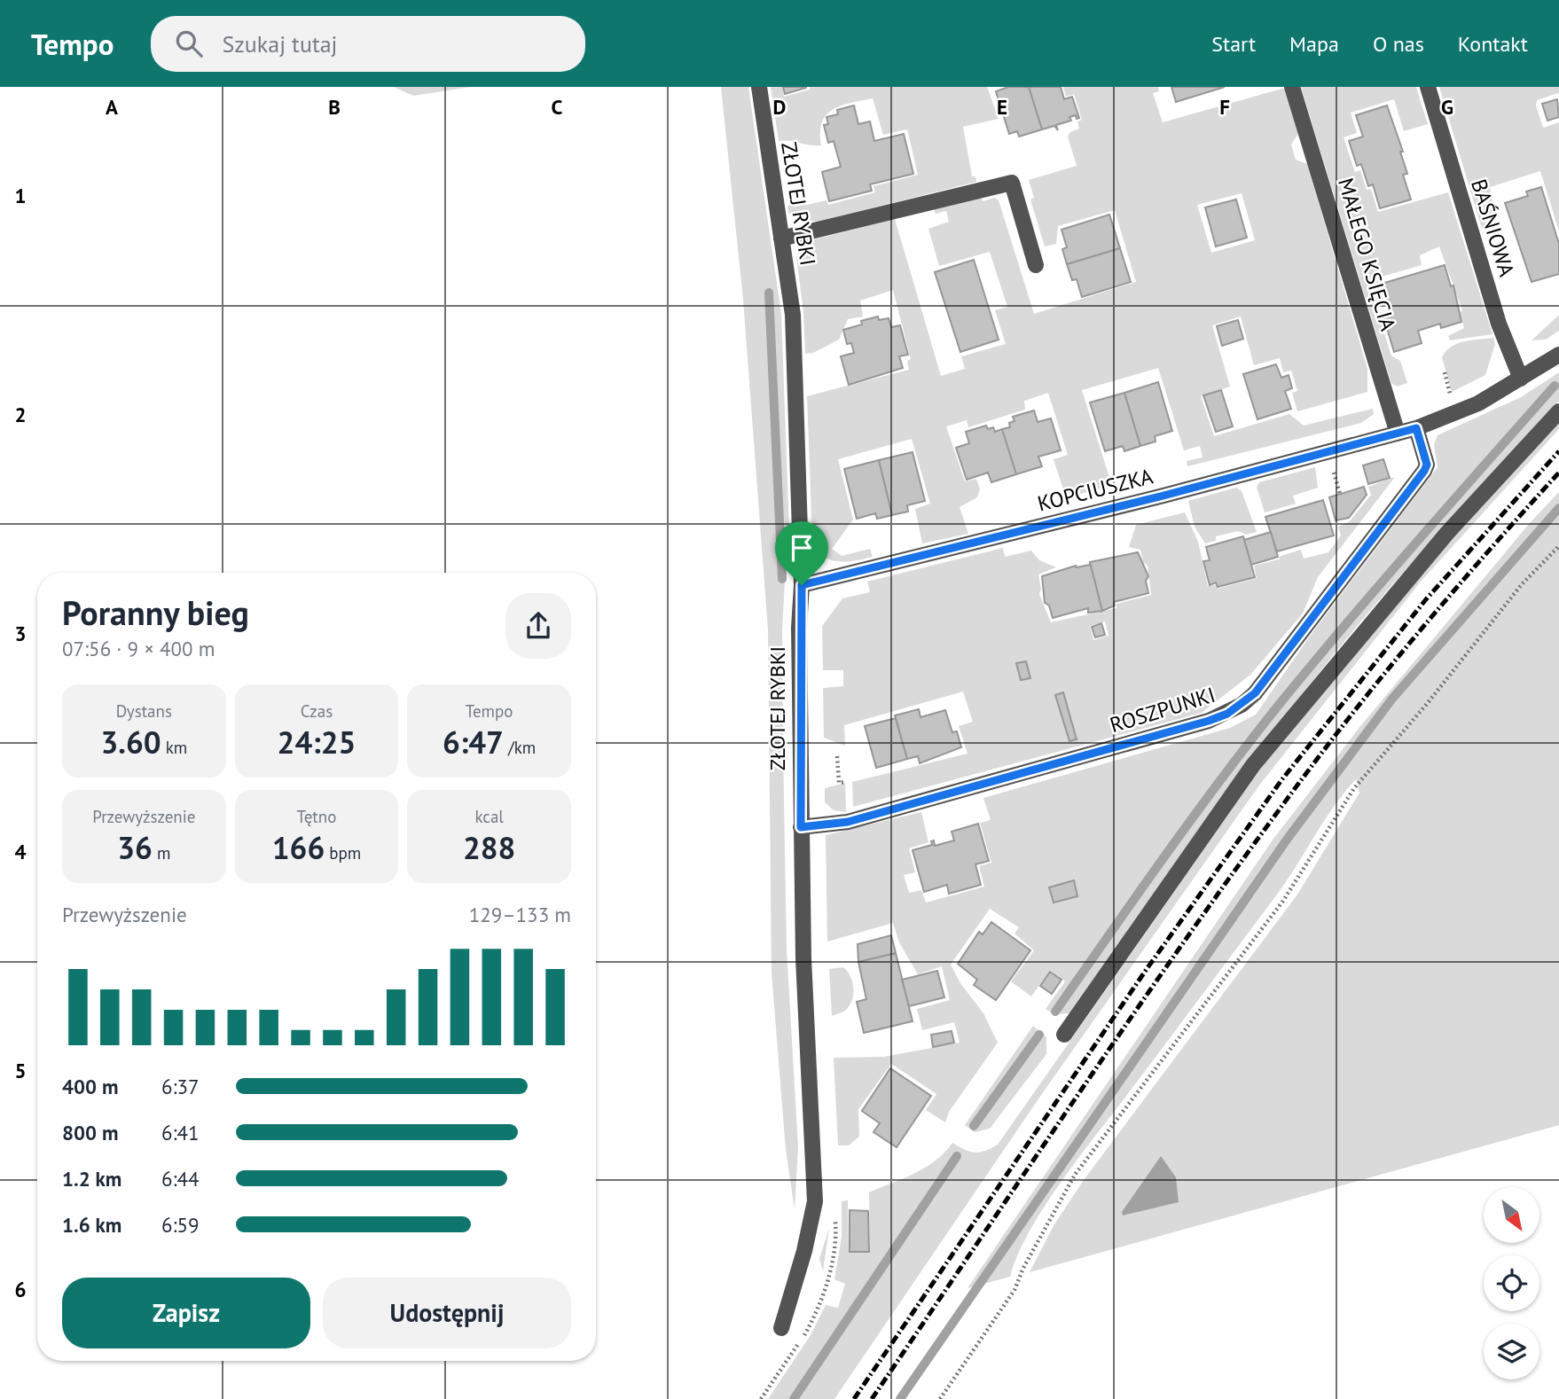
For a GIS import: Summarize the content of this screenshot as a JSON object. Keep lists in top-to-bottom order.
{
  "streets": {
    "street": [
      "ZŁOTEJ RYBKI",
      "BAŚNIOWA",
      "MAŁEGO KSIĘCIA",
      "KOPCIUSZKA",
      "ROSZPUNKI"
    ]
  },
  "crossings": [
    ["ZŁOTEJ RYBKI", "KOPCIUSZKA"],
    ["ZŁOTEJ RYBKI", "ROSZPUNKI"],
    ["BAŚNIOWA", "KOPCIUSZKA"],
    ["MAŁEGO KSIĘCIA", "KOPCIUSZKA"],
    ["KOPCIUSZKA", "ROSZPUNKI"]
  ],
  "north": "bottom right",
  "page": {
    "header": "Tempo",
    "search": "Szukaj tutaj",
    "nav": [
      "Start",
      "Mapa",
      "O nas",
      "Kontakt"
    ],
    "heading": ["Poranny bieg", "07:56 · 9 × 400 m"],
    "stats": [
      ["Dystans", "3.60 km"],
      ["Czas", "24:25"],
      ["Tempo", "6:47 /km"],
      ["Przewyższenie", "36 m"],
      ["Tętno", "166 bpm"],
      ["kcal", "288"]
    ],
    "chart": ["Przewyższenie", "129–133 m"],
    "list": [
      {
        "name": "400 m",
        "note": "6:37"
      },
      {
        "name": "800 m",
        "note": "6:41"
      },
      {
        "name": "1.2 km",
        "note": "6:44"
      },
      {
        "name": "1.6 km",
        "note": "6:59"
      }
    ],
    "buttons": ["Zapisz", "Udostępnij"]
  },
  "grid": {
    "columns": [
      "A",
      "B",
      "C",
      "D",
      "E",
      "F",
      "G"
    ],
    "rows": [
      "1",
      "2",
      "3",
      "4",
      "5",
      "6"
    ]
  }
}
